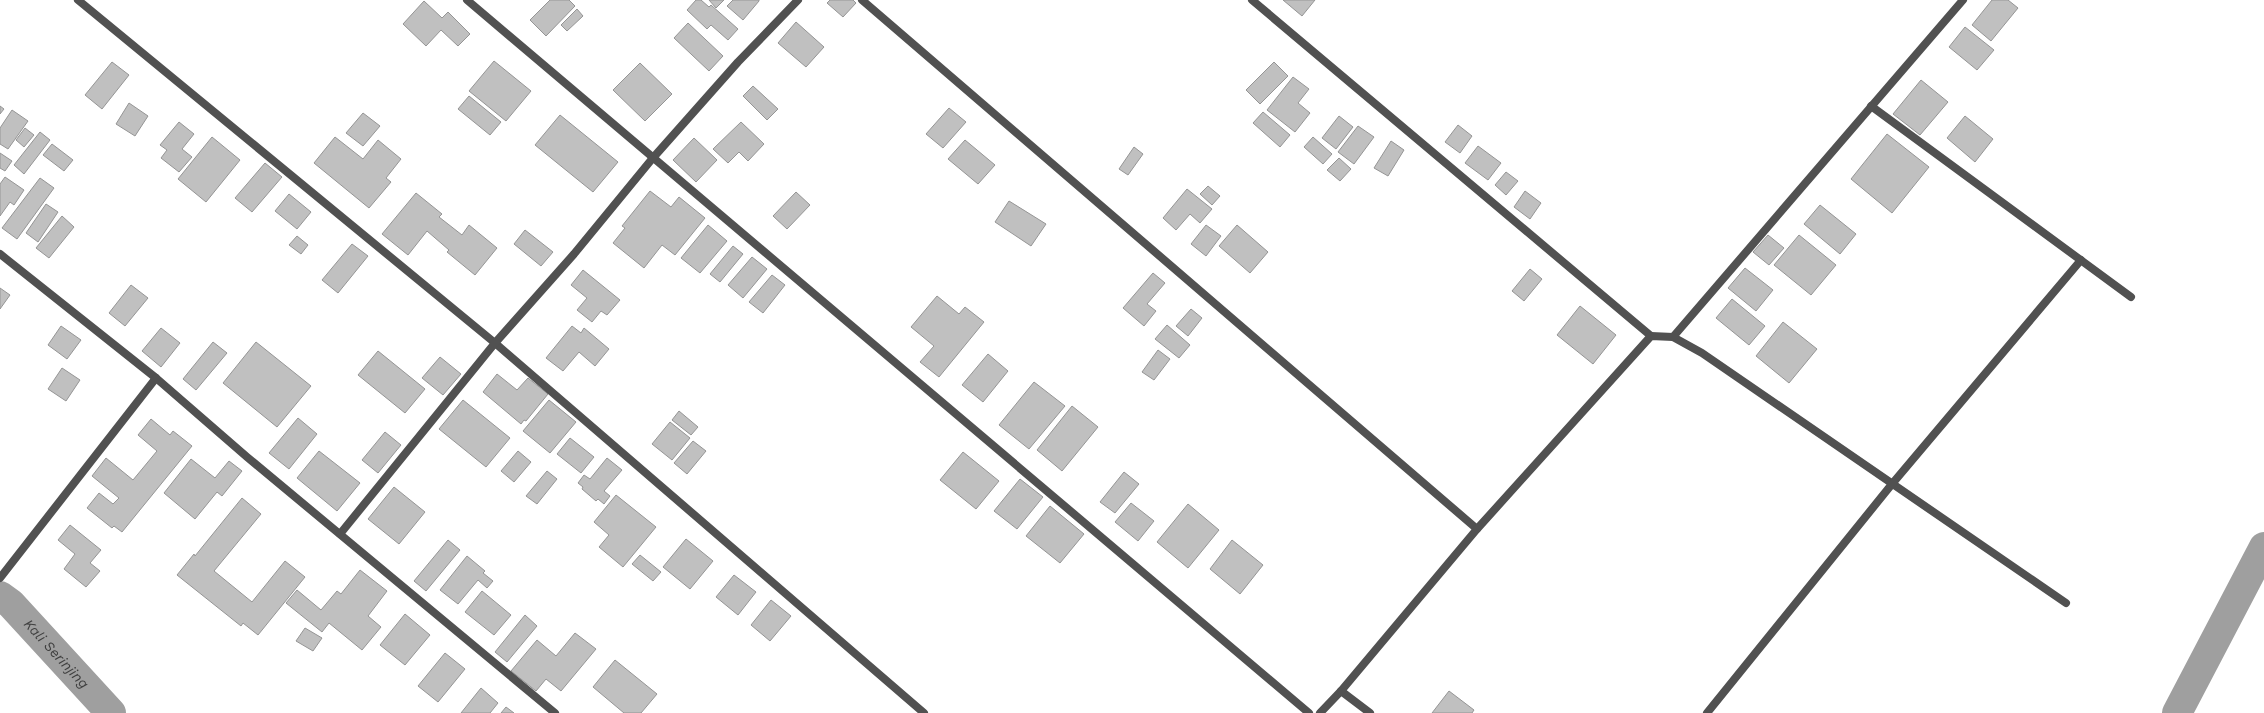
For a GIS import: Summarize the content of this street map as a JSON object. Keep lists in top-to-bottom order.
{
  "water": ["Kali Serinjing"]
}
